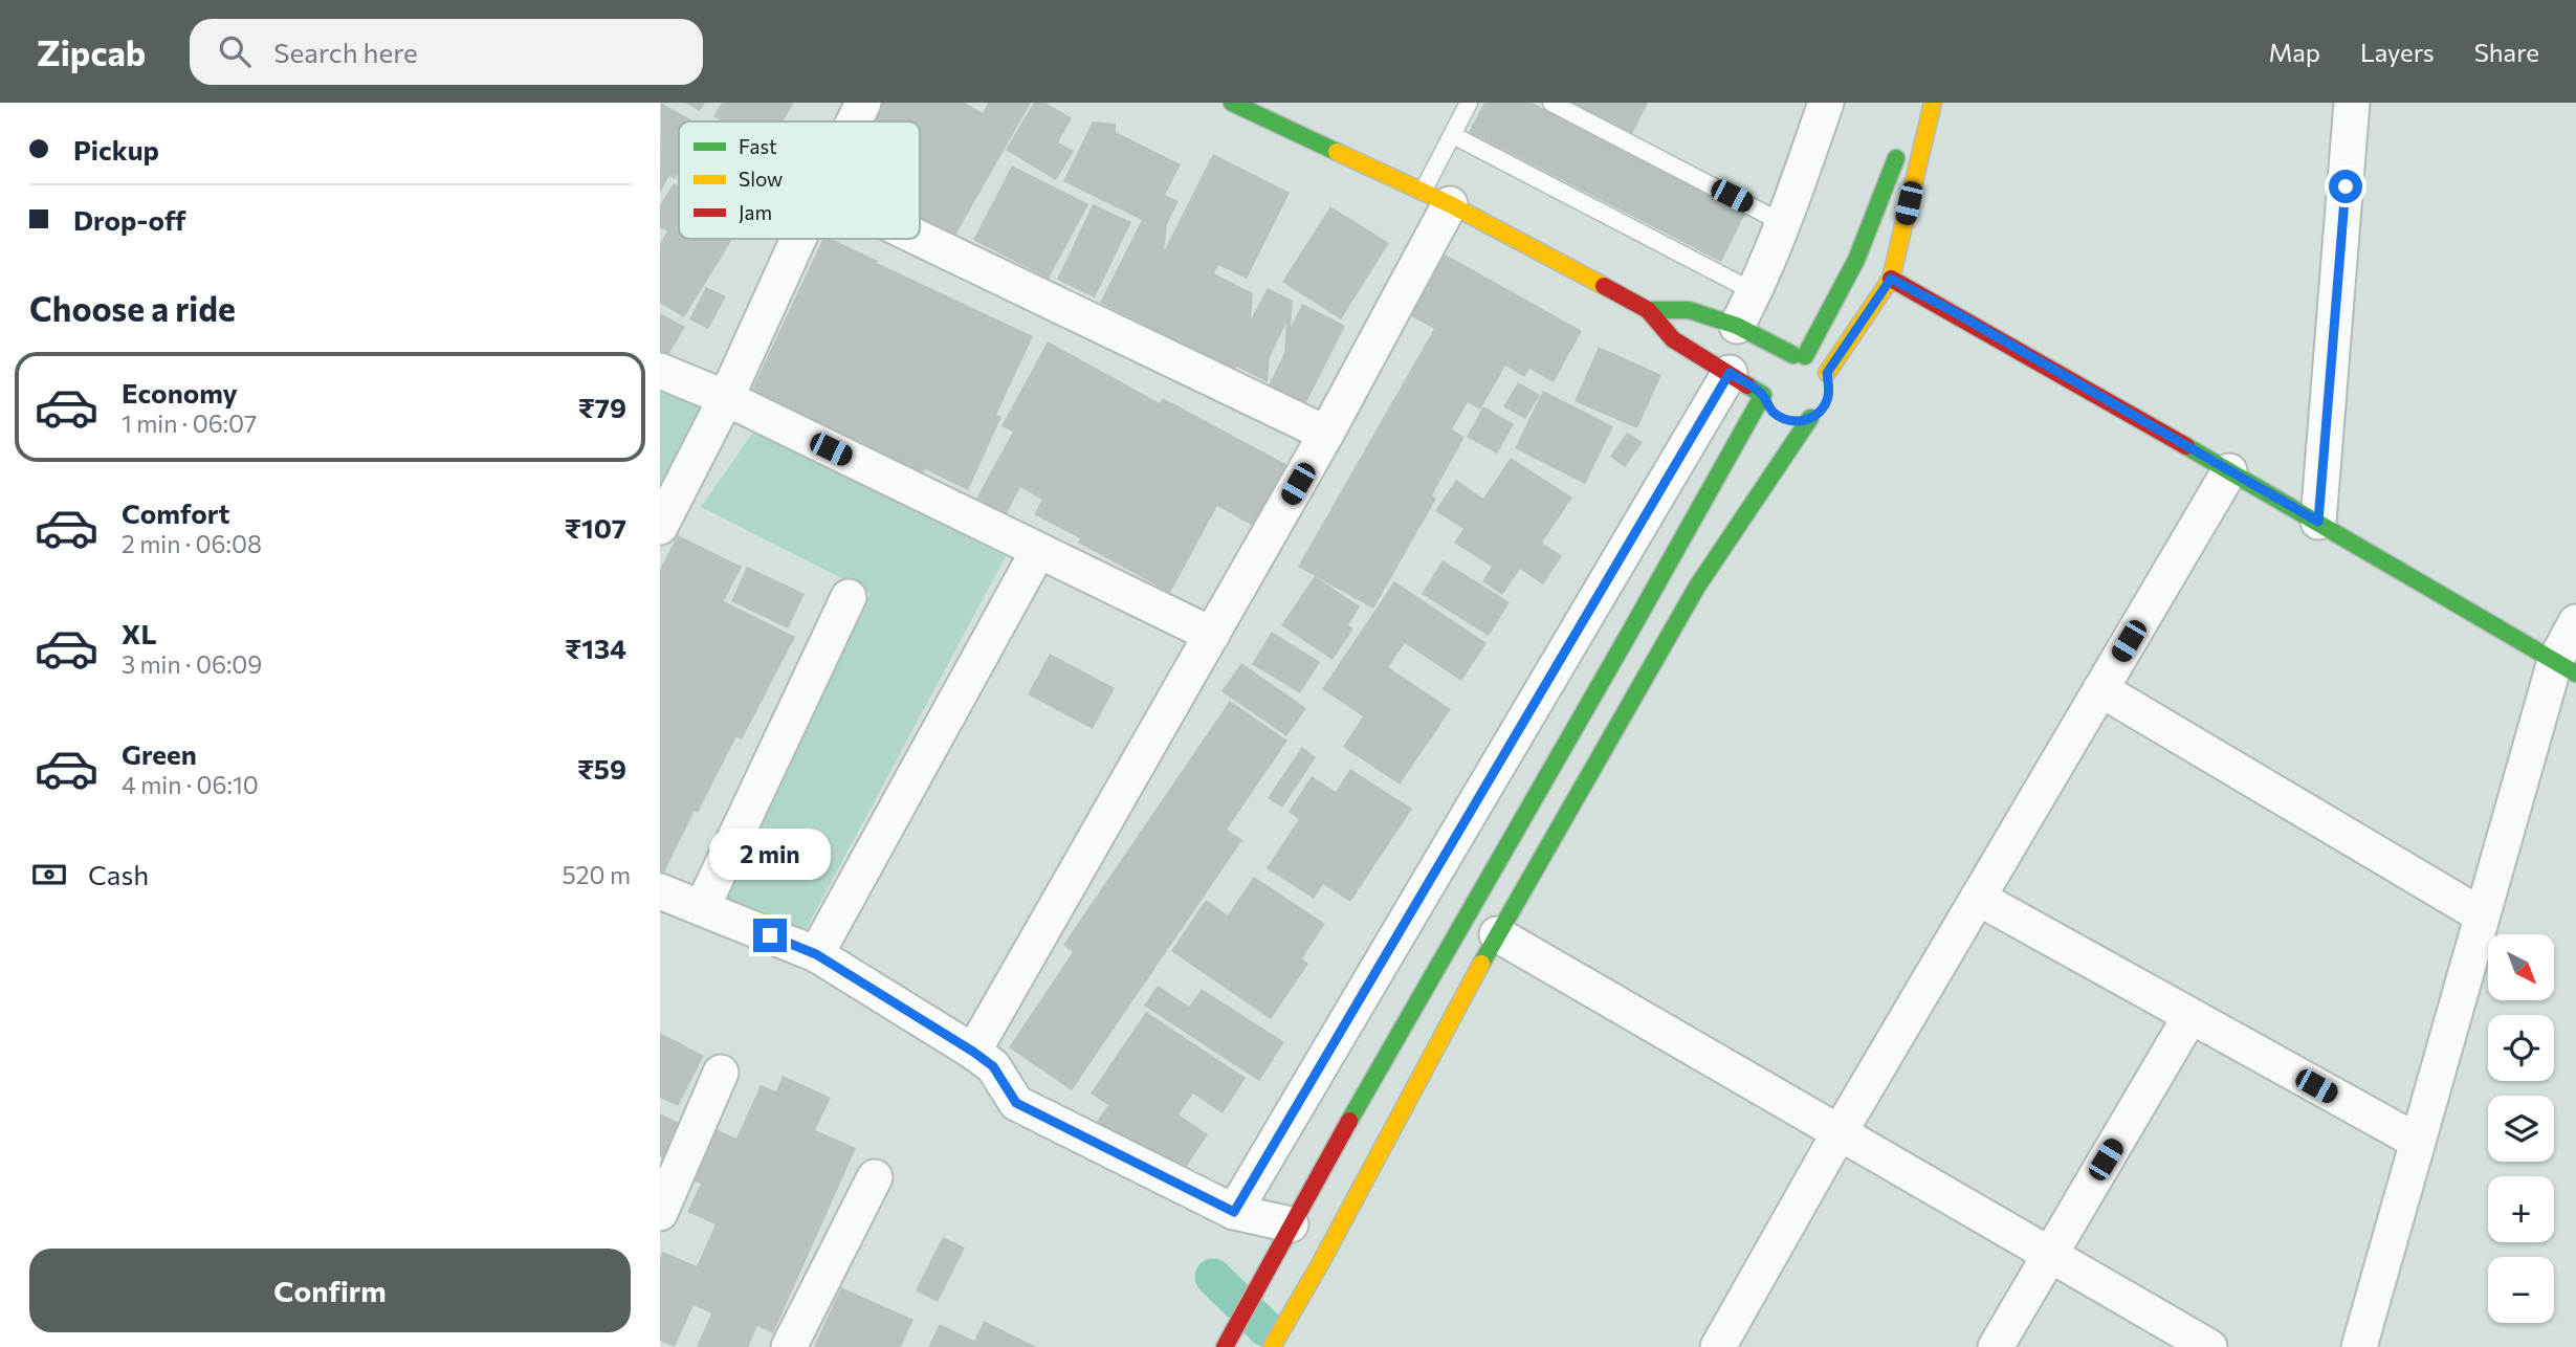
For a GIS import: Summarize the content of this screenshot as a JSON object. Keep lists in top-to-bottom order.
{
  "legend": ["Fast", "Slow", "Jam"],
  "north": "bottom right",
  "page": {
    "header": "Zipcab",
    "search": "Search here",
    "nav": ["Map", "Layers", "Share"],
    "banner": ["Pickup", "Drop-off"],
    "heading": "Choose a ride",
    "list": [
      {
        "name": "Economy",
        "note": "1 min · 06:07",
        "value": "₹79"
      },
      {
        "name": "Comfort",
        "note": "2 min · 06:08",
        "value": "₹107"
      },
      {
        "name": "XL",
        "note": "3 min · 06:09",
        "value": "₹134"
      },
      {
        "name": "Green",
        "note": "4 min · 06:10",
        "value": "₹59"
      }
    ],
    "bubble": "2 min",
    "pay": ["Cash", "520 m"],
    "map_buttons": ["+", "−"],
    "buttons": "Confirm"
  }
}
